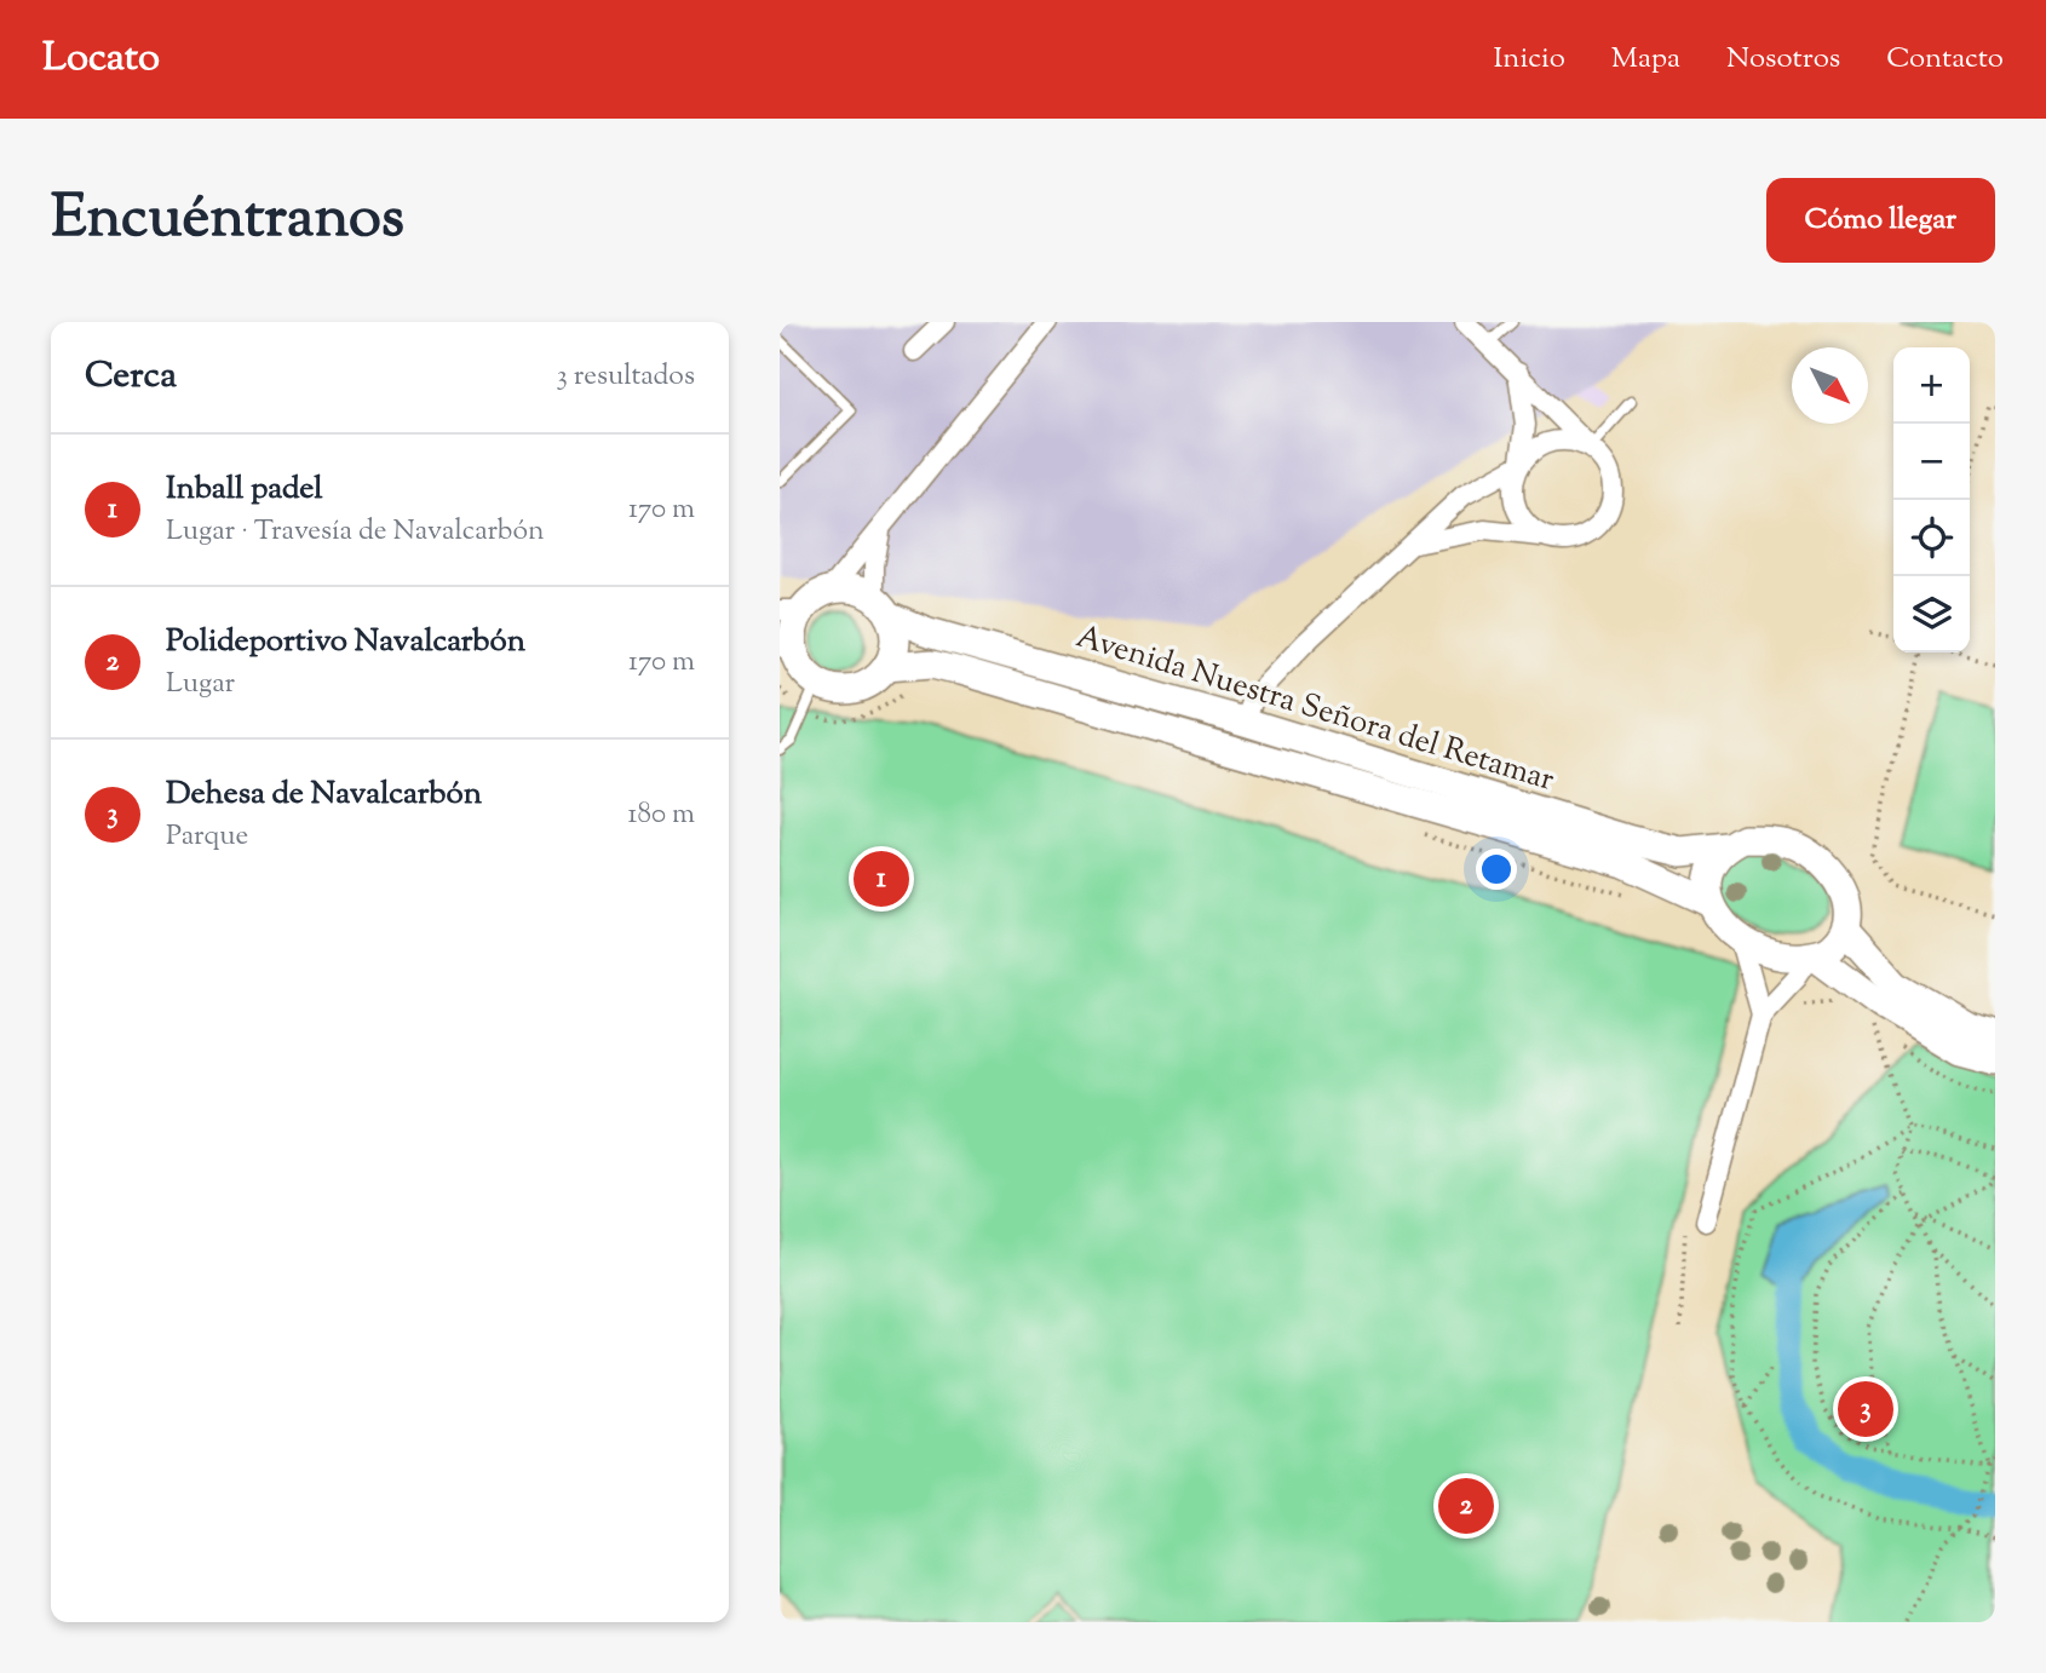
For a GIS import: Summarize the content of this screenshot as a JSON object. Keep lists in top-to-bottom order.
{
  "streets": {
    "street": ["Avenida Nuestra Señora del Retamar"]
  },
  "north": "bottom right",
  "page": {
    "header": "Locato",
    "nav": [
      "Inicio",
      "Mapa",
      "Nosotros",
      "Contacto"
    ],
    "title": "Encuéntranos",
    "buttons": "Cómo llegar",
    "heading": ["Cerca", "3 resultados"],
    "map_buttons": ["+", "−"],
    "list": [
      {
        "mark": "1",
        "name": "Inball padel",
        "note": "Lugar · Travesía de Navalcarbón",
        "value": "170 m"
      },
      {
        "mark": "2",
        "name": "Polideportivo Navalcarbón",
        "note": "Lugar",
        "value": "170 m"
      },
      {
        "mark": "3",
        "name": "Dehesa de Navalcarbón",
        "note": "Parque",
        "value": "180 m"
      }
    ],
    "pins": ["1", "3", "2"]
  }
}
